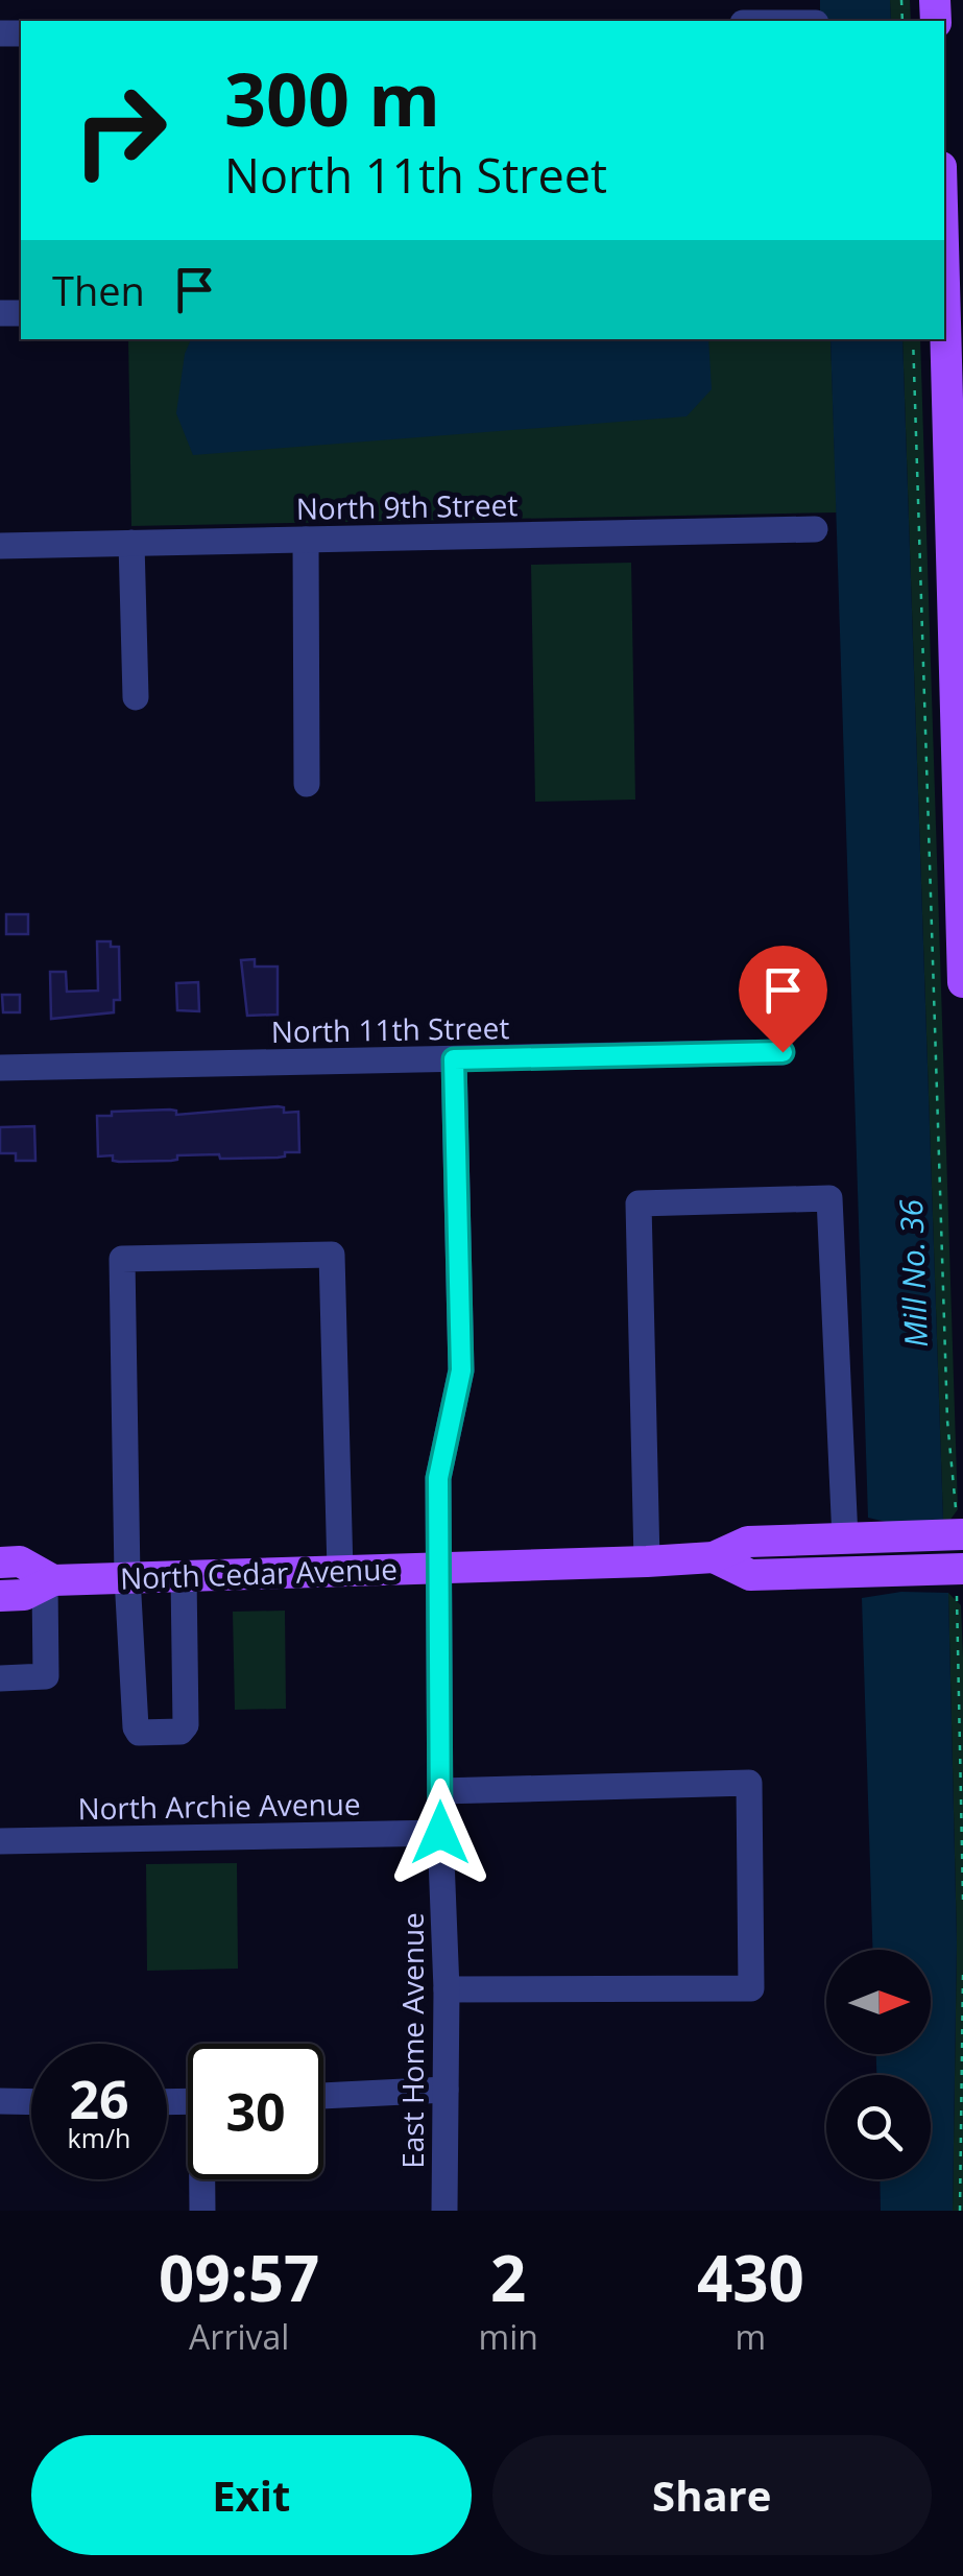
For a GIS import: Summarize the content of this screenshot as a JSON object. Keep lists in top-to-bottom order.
{
  "streets": {
    "main road": ["North Cedar Avenue"],
    "street": [
      "North 9th Street",
      "North 11th Street",
      "North Archie Avenue",
      "East Home Avenue"
    ]
  },
  "crossings": [
    ["North 11th Street", "East Home Avenue"],
    ["North Cedar Avenue", "East Home Avenue"],
    ["North Archie Avenue", "East Home Avenue"]
  ],
  "water": ["Mill No. 36"],
  "north": "right",
  "page": {
    "turn": ["300 m", "North 11th Street"],
    "then": "Then",
    "speed": "26 km/h",
    "limit": "30",
    "eta": [
      "09:57",
      "Arrival",
      "2",
      "min",
      "430",
      "m"
    ],
    "buttons": ["Exit", "Share"]
  }
}
